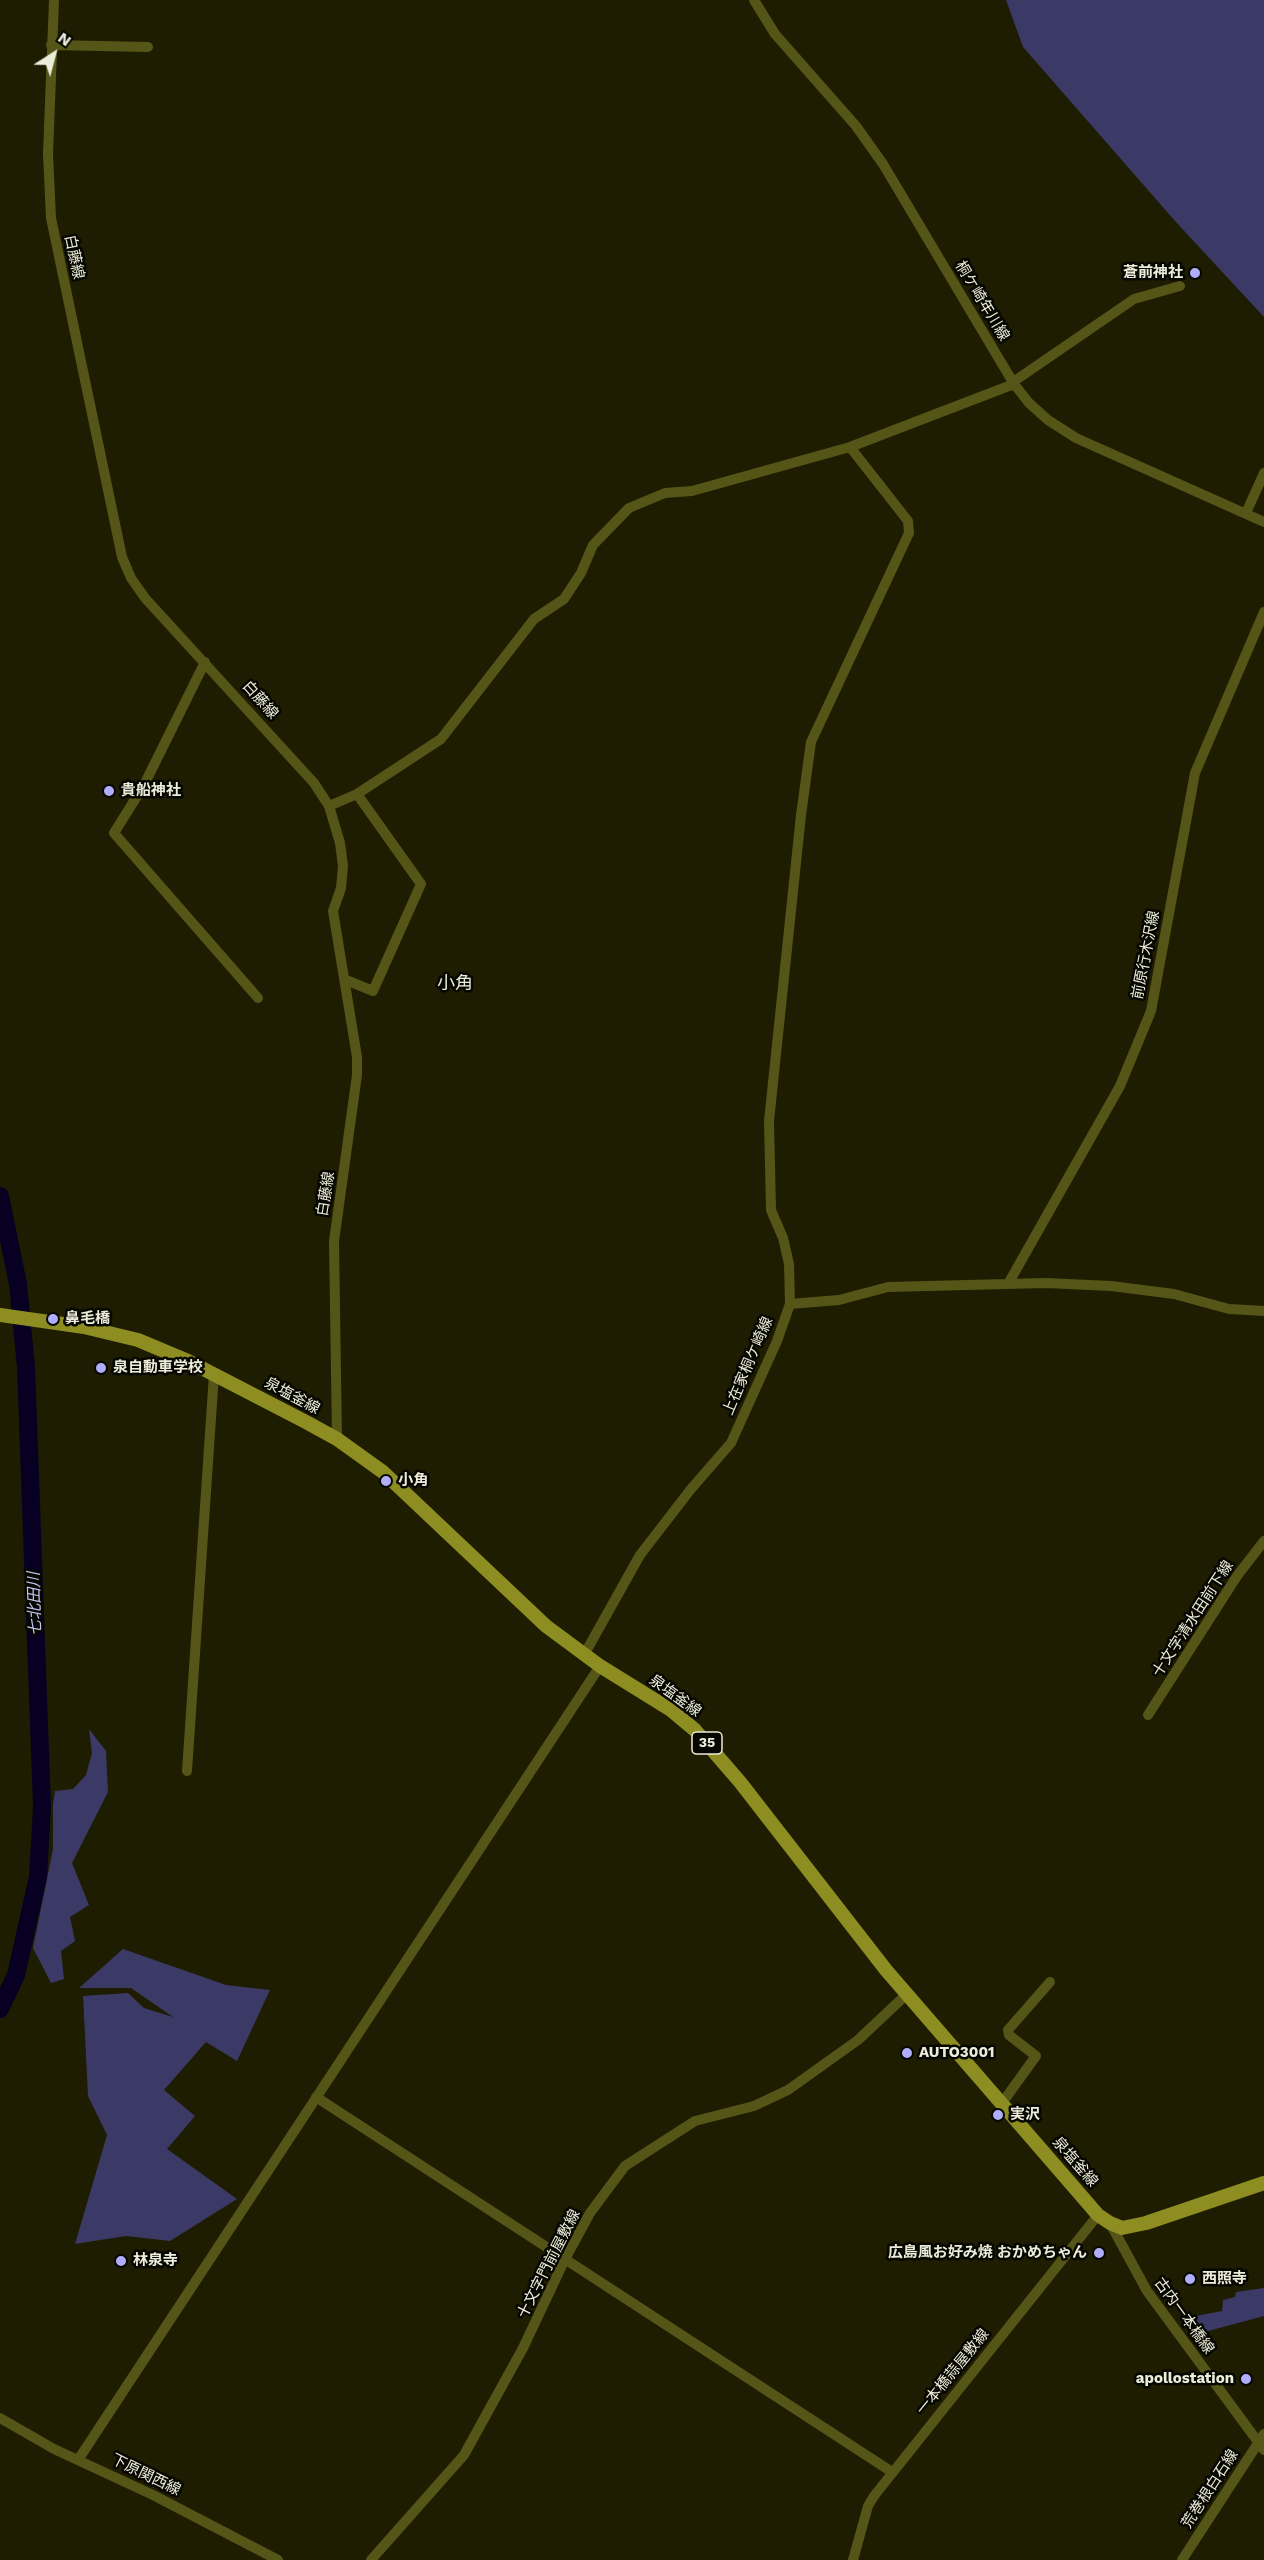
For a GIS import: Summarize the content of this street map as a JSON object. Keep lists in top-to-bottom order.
{
  "streets": {
    "main road": ["泉塩釜線", "35"],
    "street": [
      "白藤線",
      "桐ケ崎年川線",
      "前原行木沢線",
      "上在家桐ケ崎線",
      "十文字清水田前下線",
      "十文字門前屋敷線",
      "古内一本橋線",
      "一本橋蒜屋敷線",
      "下原関西線",
      "荒巻根白石線"
    ]
  },
  "crossings": [
    ["白藤線", "泉塩釜線"],
    ["前原行木沢線", "上在家桐ケ崎線"],
    ["上在家桐ケ崎線", "泉塩釜線"],
    ["泉塩釜線", "十文字門前屋敷線"],
    ["泉塩釜線", "古内一本橋線"],
    ["泉塩釜線", "一本橋蒜屋敷線"],
    ["古内一本橋線", "一本橋蒜屋敷線"],
    ["古内一本橋線", "荒巻根白石線"]
  ],
  "districts": ["小角"],
  "water": ["七北田川"],
  "places": [
    "蒼前神社",
    "貴船神社",
    "鼻毛橋",
    "泉自動車学校",
    "小角",
    "AUTO3001",
    "実沢",
    "広島風お好み焼 おかめちゃん",
    "林泉寺",
    "西照寺",
    "apollostation"
  ],
  "north": "top right"
}
